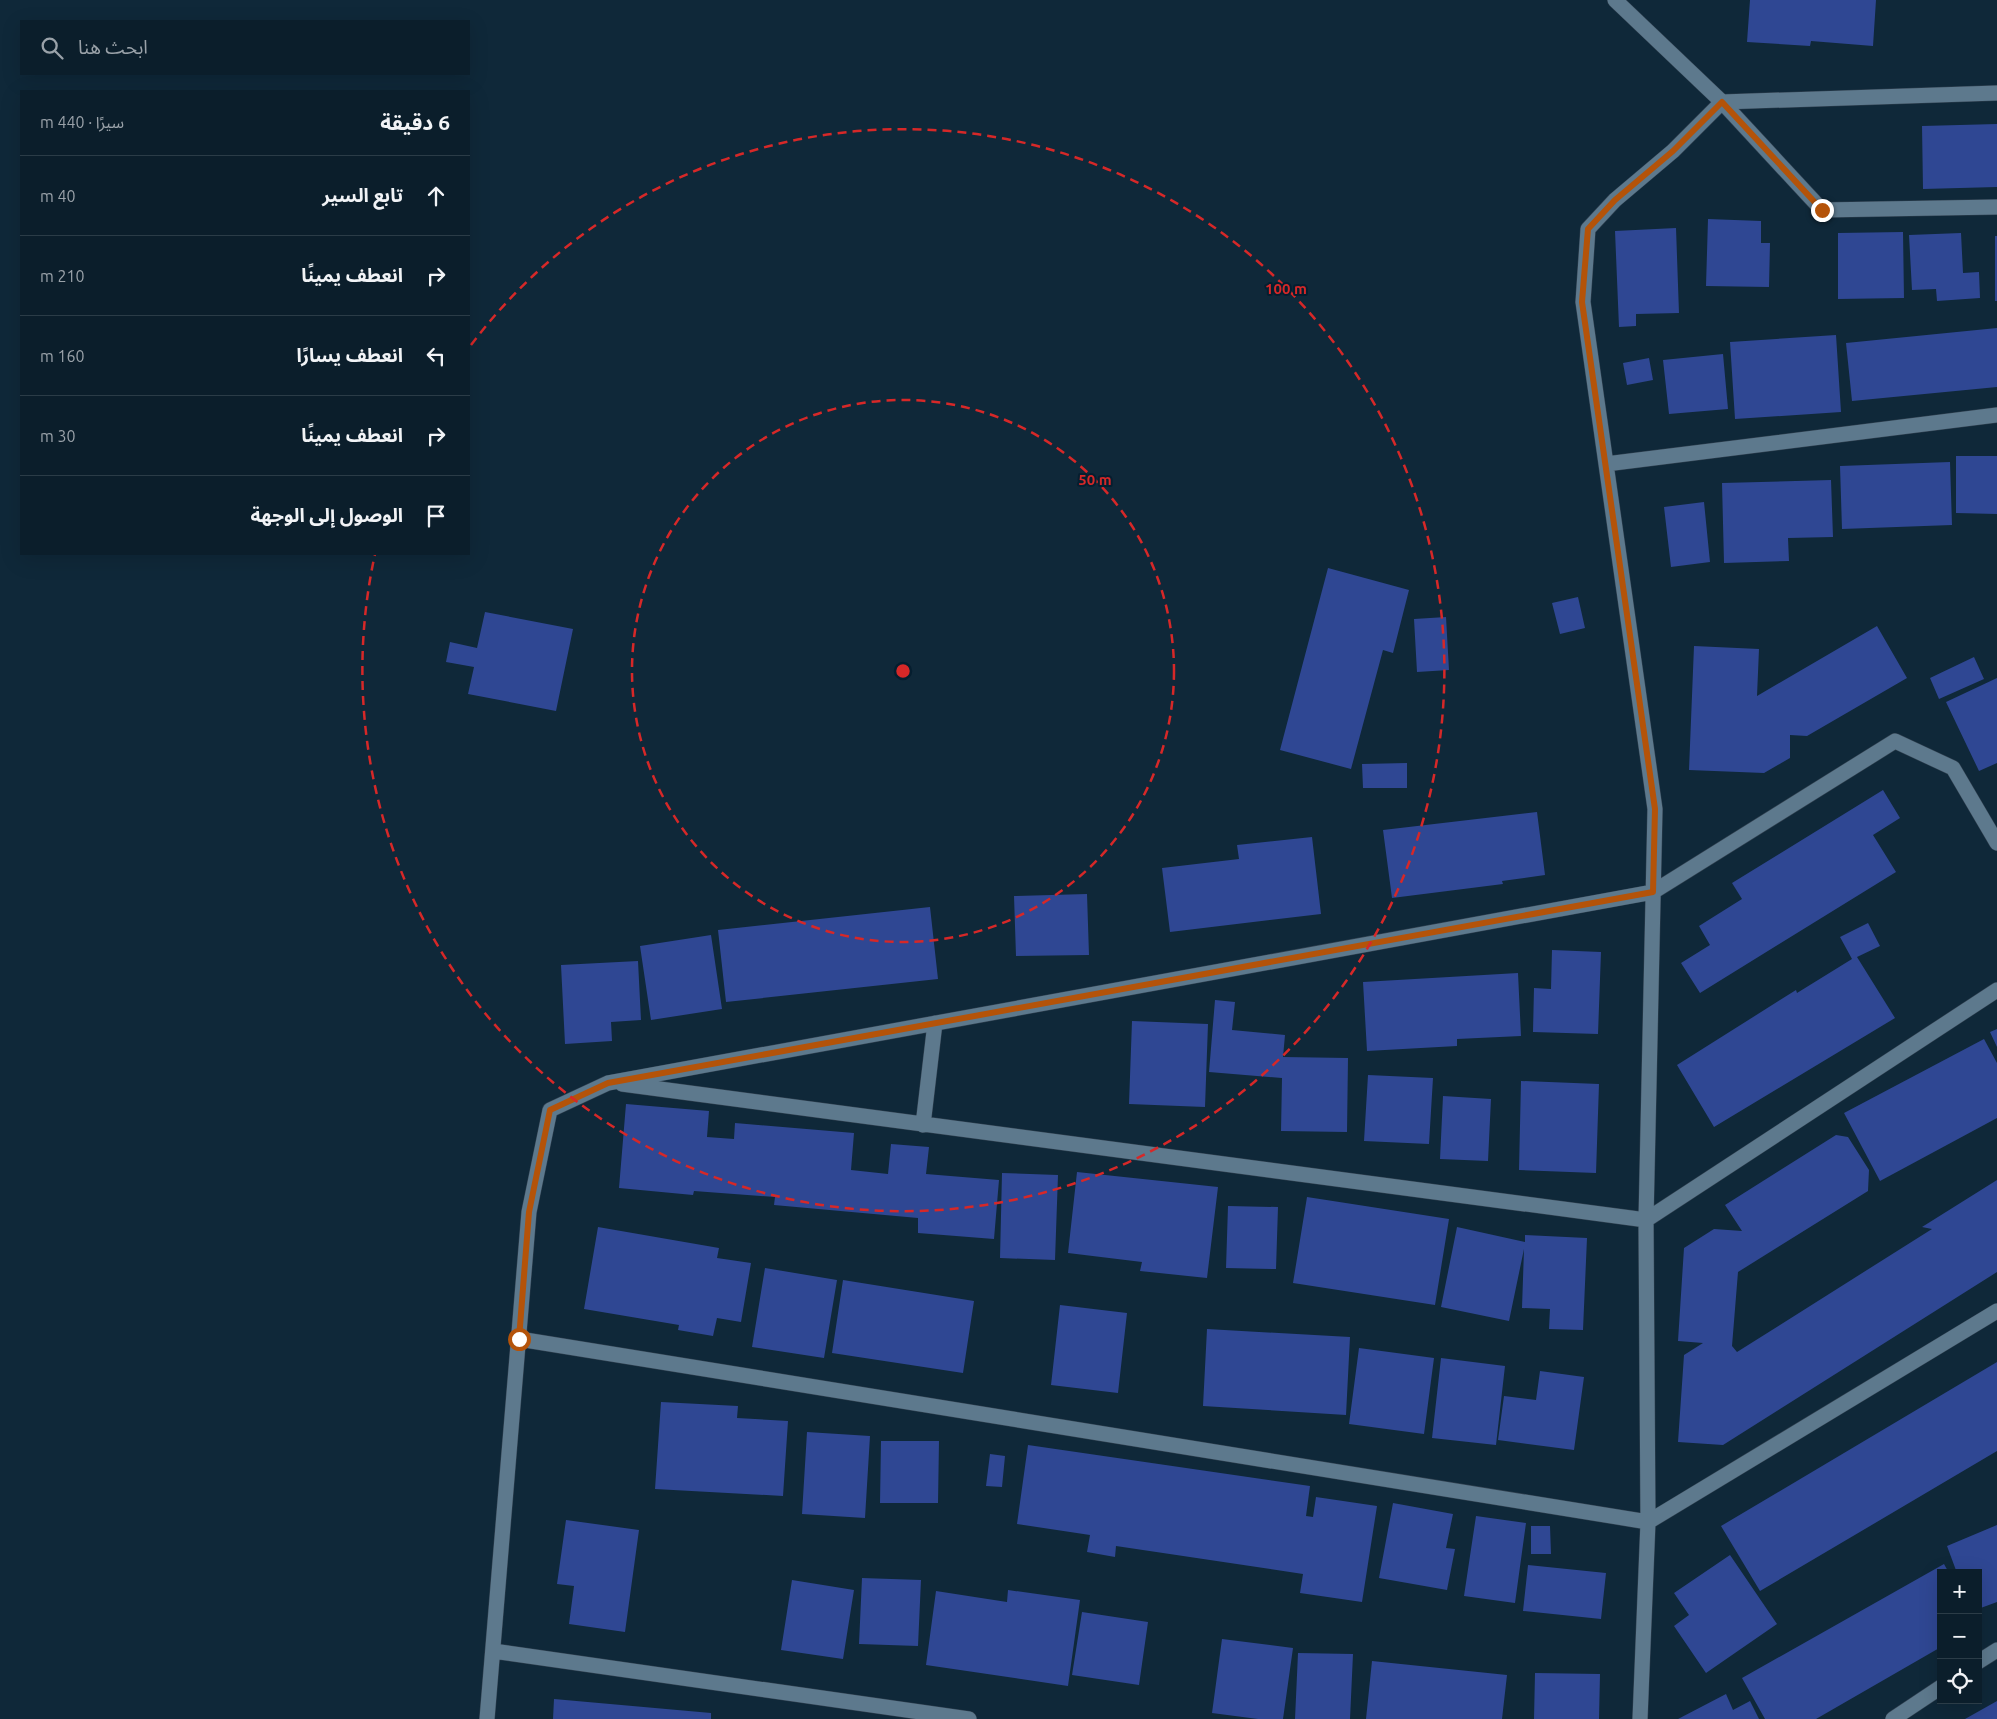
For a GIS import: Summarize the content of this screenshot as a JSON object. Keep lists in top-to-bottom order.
{
  "page": {
    "search": "ابحث هنا",
    "heading": ["6 دقيقة", "سيرًا · 440 m"],
    "list": [
      ["تابع السير", "40 m"],
      ["انعطف يمينًا", "210 m"],
      ["انعطف يسارًا", "160 m"],
      ["انعطف يمينًا", "30 m"],
      "الوصول إلى الوجهة"
    ],
    "map_buttons": ["+", "−"]
  },
  "rings": ["100 m", "50 m"]
}
